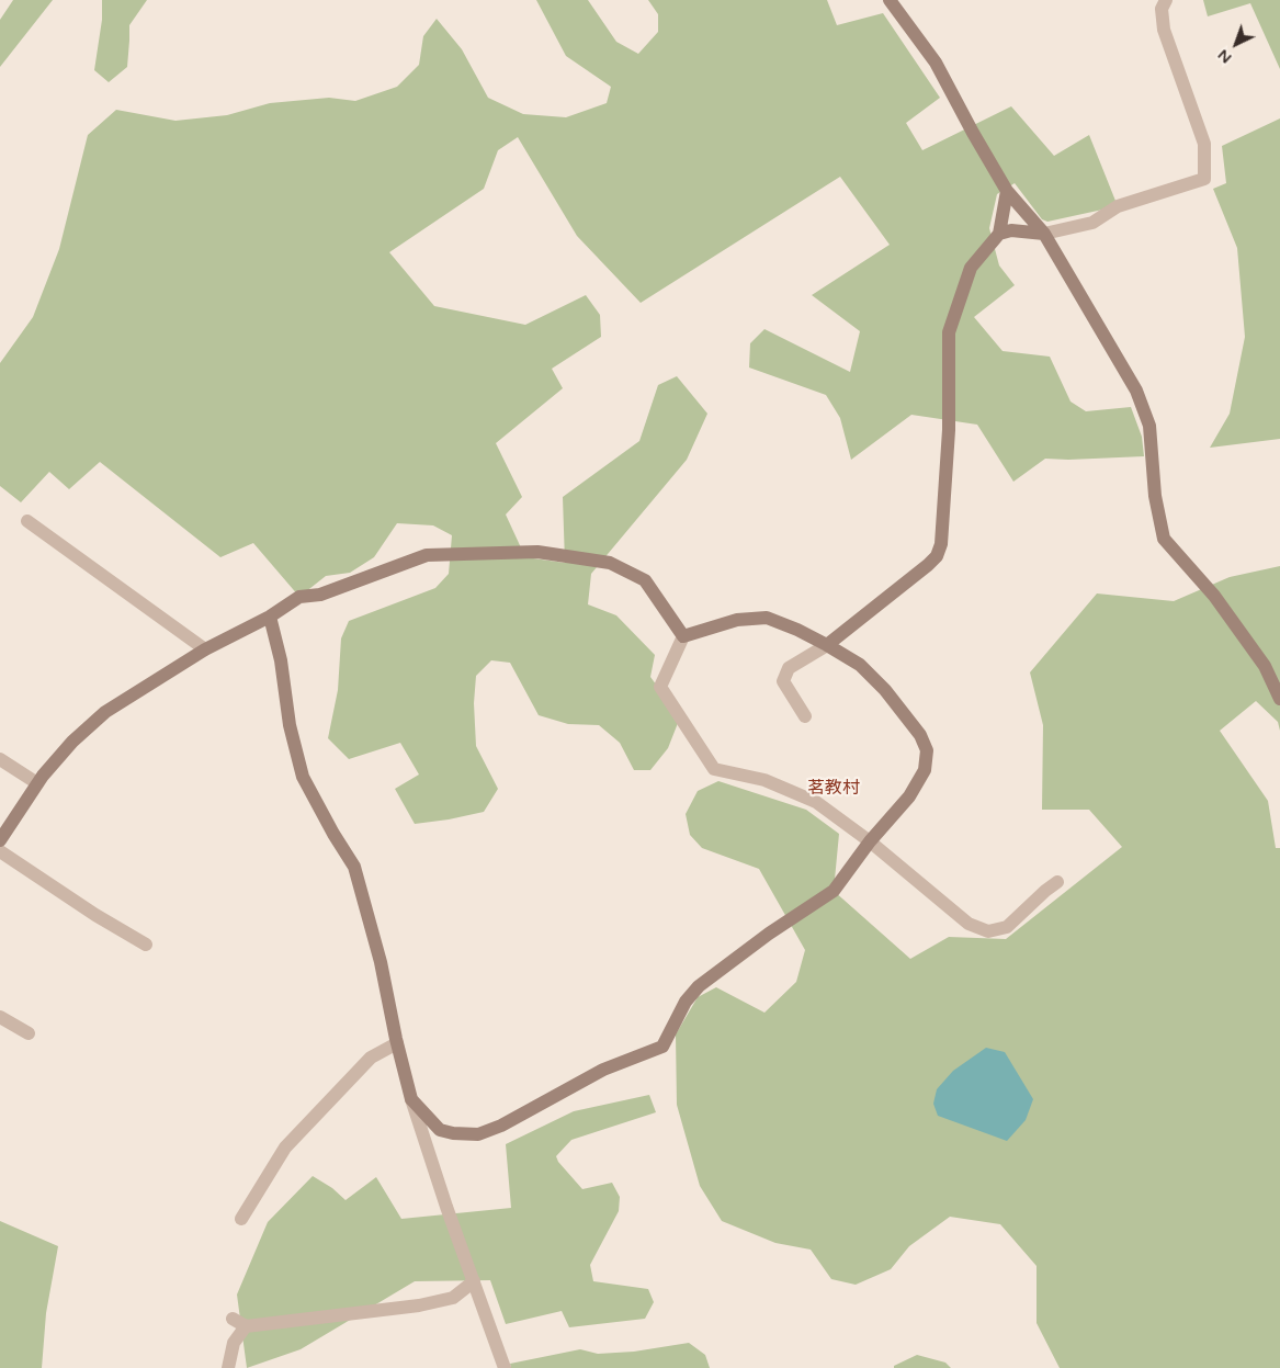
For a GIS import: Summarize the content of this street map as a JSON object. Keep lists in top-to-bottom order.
{
  "districts": ["茗教村"],
  "north": "bottom left"
}
